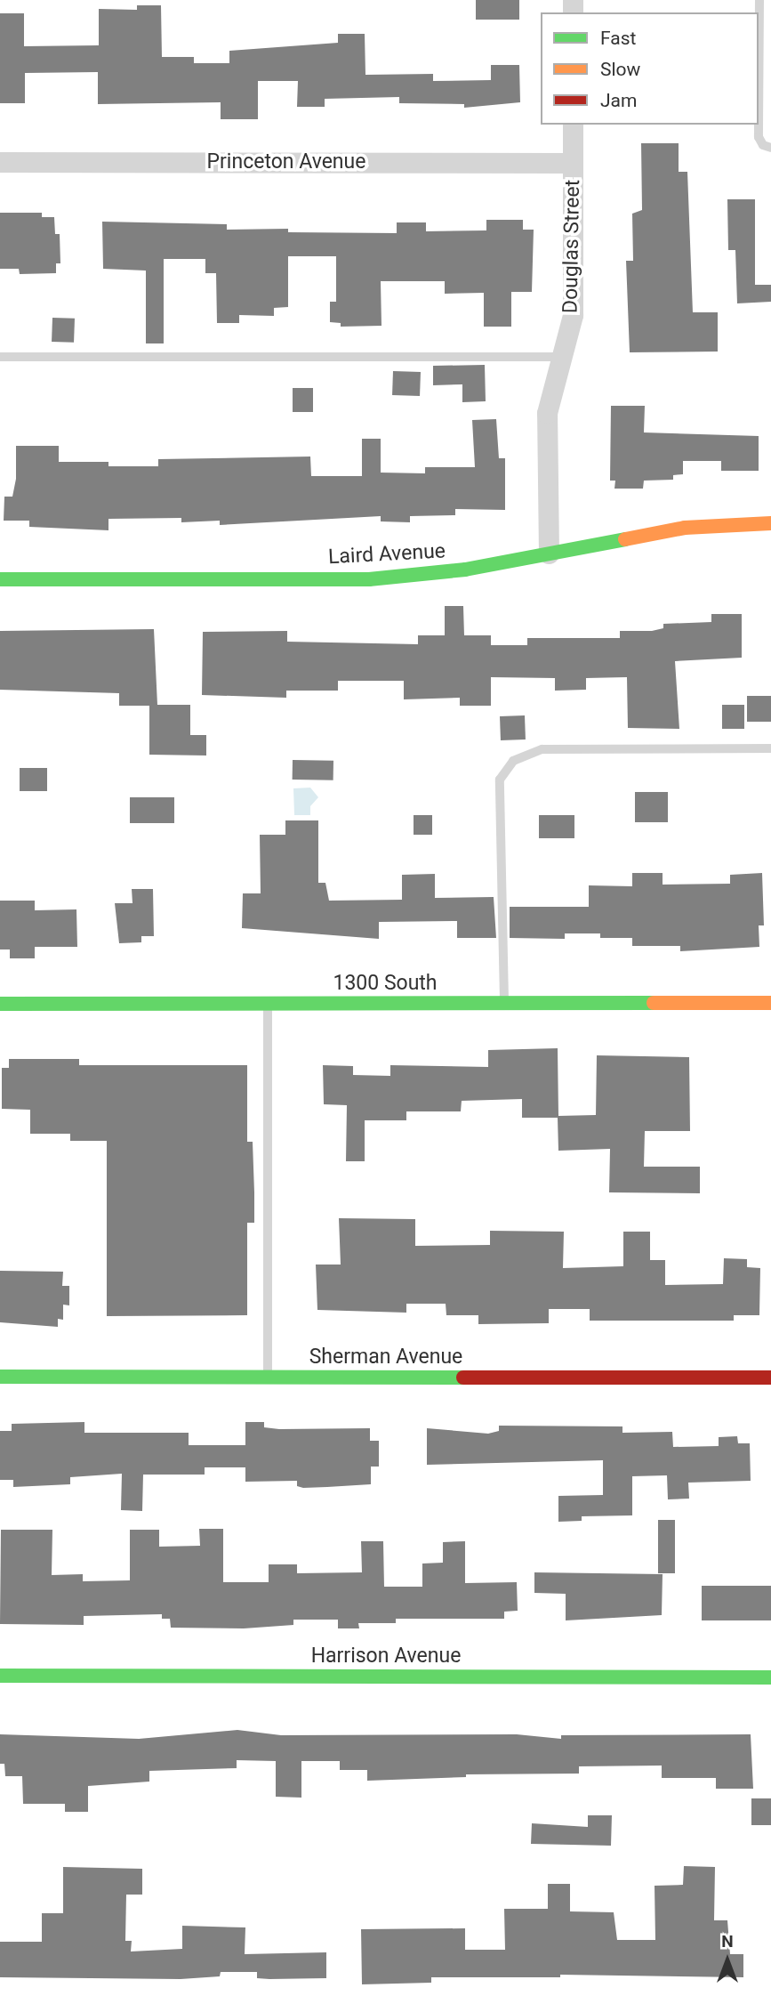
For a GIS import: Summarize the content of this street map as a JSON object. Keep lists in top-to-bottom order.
{
  "streets": {
    "street": [
      "Princeton Avenue",
      "Douglas Street",
      "Laird Avenue",
      "1300 South",
      "Sherman Avenue",
      "Harrison Avenue"
    ]
  },
  "crossings": [
    ["Princeton Avenue", "Douglas Street"],
    ["Douglas Street", "Laird Avenue"]
  ],
  "legend": ["Fast", "Slow", "Jam"],
  "north": "top"
}
